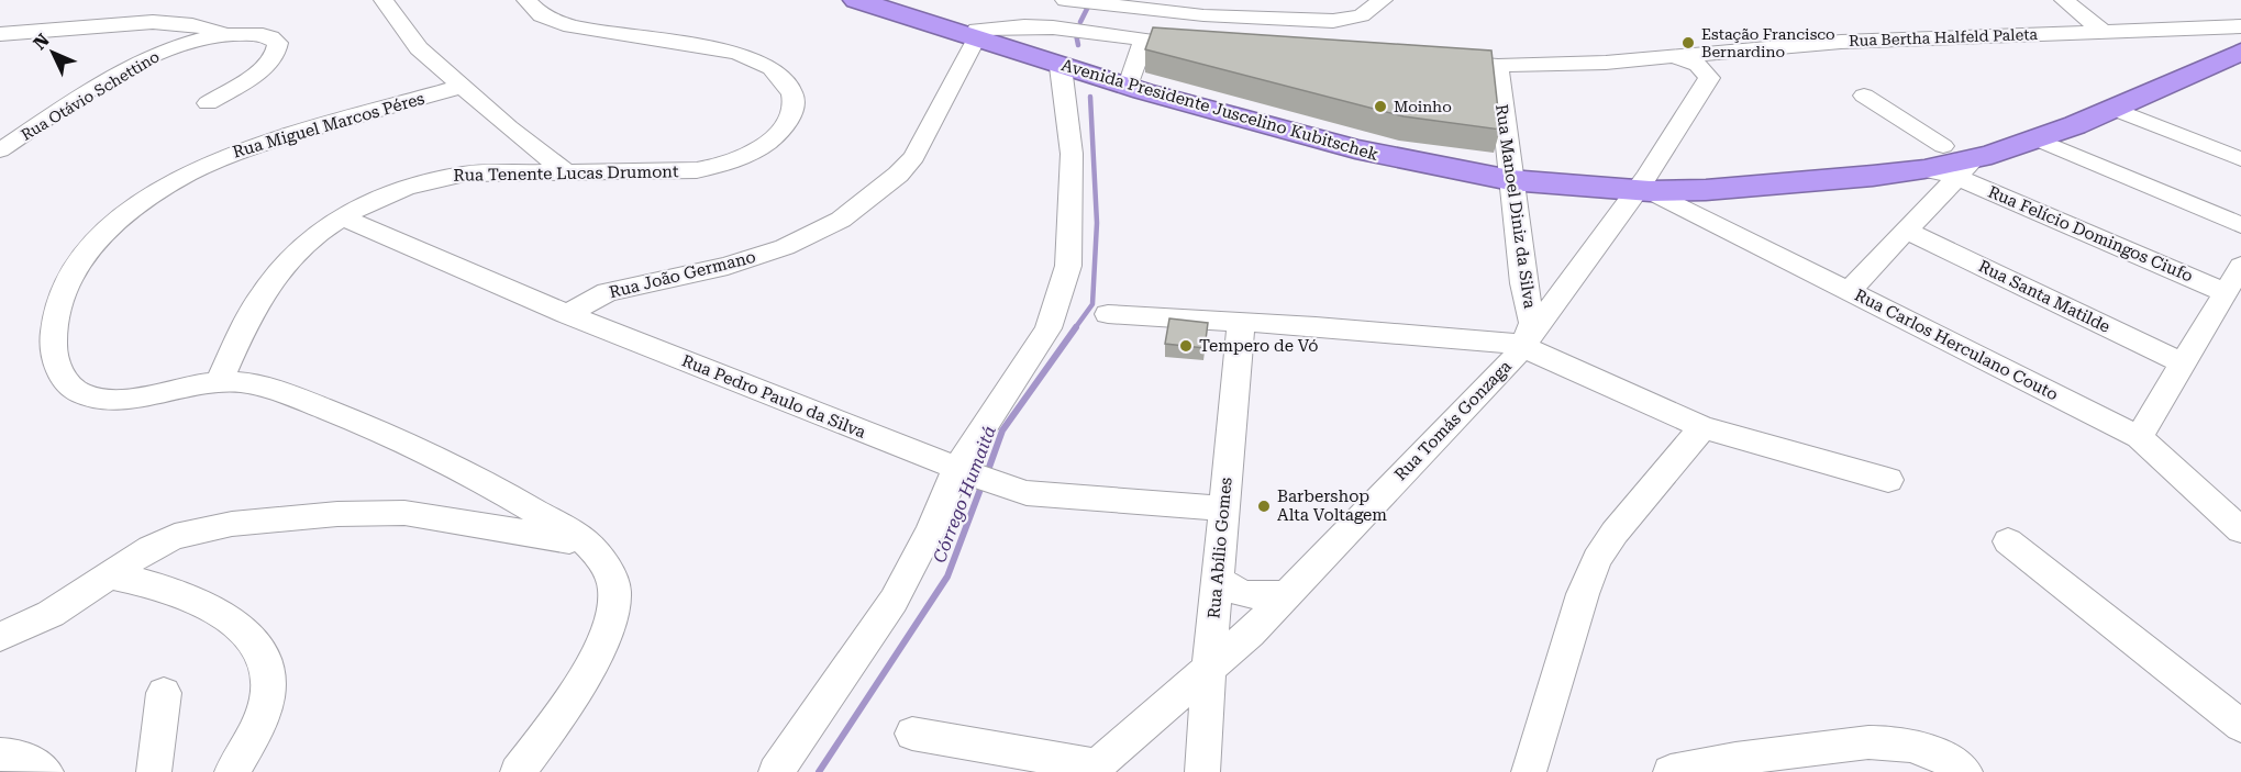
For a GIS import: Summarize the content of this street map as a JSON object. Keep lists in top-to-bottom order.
{
  "streets": {
    "highway": ["Avenida Presidente Juscelino Kubitschek"],
    "street": [
      "Rua Bertha Halfeld Paleta",
      "Rua Otávio Schettino",
      "Rua Miguel Marcos Péres",
      "Rua Tenente Lucas Drumont",
      "Rua Manoel Diniz da Silva",
      "Rua Felício Domingos Ciufo",
      "Rua João Germano",
      "Rua Santa Matilde",
      "Rua Carlos Herculano Couto",
      "Rua Pedro Paulo da Silva",
      "Rua Tomás Gonzaga",
      "Rua Abílio Gomes"
    ]
  },
  "crossings": [
    ["Rua Bertha Halfeld Paleta", "Rua Manoel Diniz da Silva"],
    ["Rua Bertha Halfeld Paleta", "Rua Tomás Gonzaga"],
    ["Avenida Presidente Juscelino Kubitschek", "Rua Manoel Diniz da Silva"],
    ["Avenida Presidente Juscelino Kubitschek", "Rua Felício Domingos Ciufo"],
    ["Avenida Presidente Juscelino Kubitschek", "Rua João Germano"],
    ["Avenida Presidente Juscelino Kubitschek", "Rua Carlos Herculano Couto"],
    ["Avenida Presidente Juscelino Kubitschek", "Rua Tomás Gonzaga"],
    ["Rua Miguel Marcos Péres", "Rua Tenente Lucas Drumont"],
    ["Rua Tenente Lucas Drumont", "Rua Pedro Paulo da Silva"],
    ["Rua Manoel Diniz da Silva", "Rua Tomás Gonzaga"],
    ["Rua João Germano", "Rua Pedro Paulo da Silva"],
    ["Rua Carlos Herculano Couto", "Rua Tomás Gonzaga"],
    ["Rua Pedro Paulo da Silva", "Rua Abílio Gomes"],
    ["Rua Tomás Gonzaga", "Rua Abílio Gomes"]
  ],
  "water": ["Córrego Humaitá"],
  "places": [
    "Estação Francisco Bernardino",
    "Moinho",
    "Tempero de Vó",
    "Barbershop Alta Voltagem"
  ],
  "north": "top left"
}
